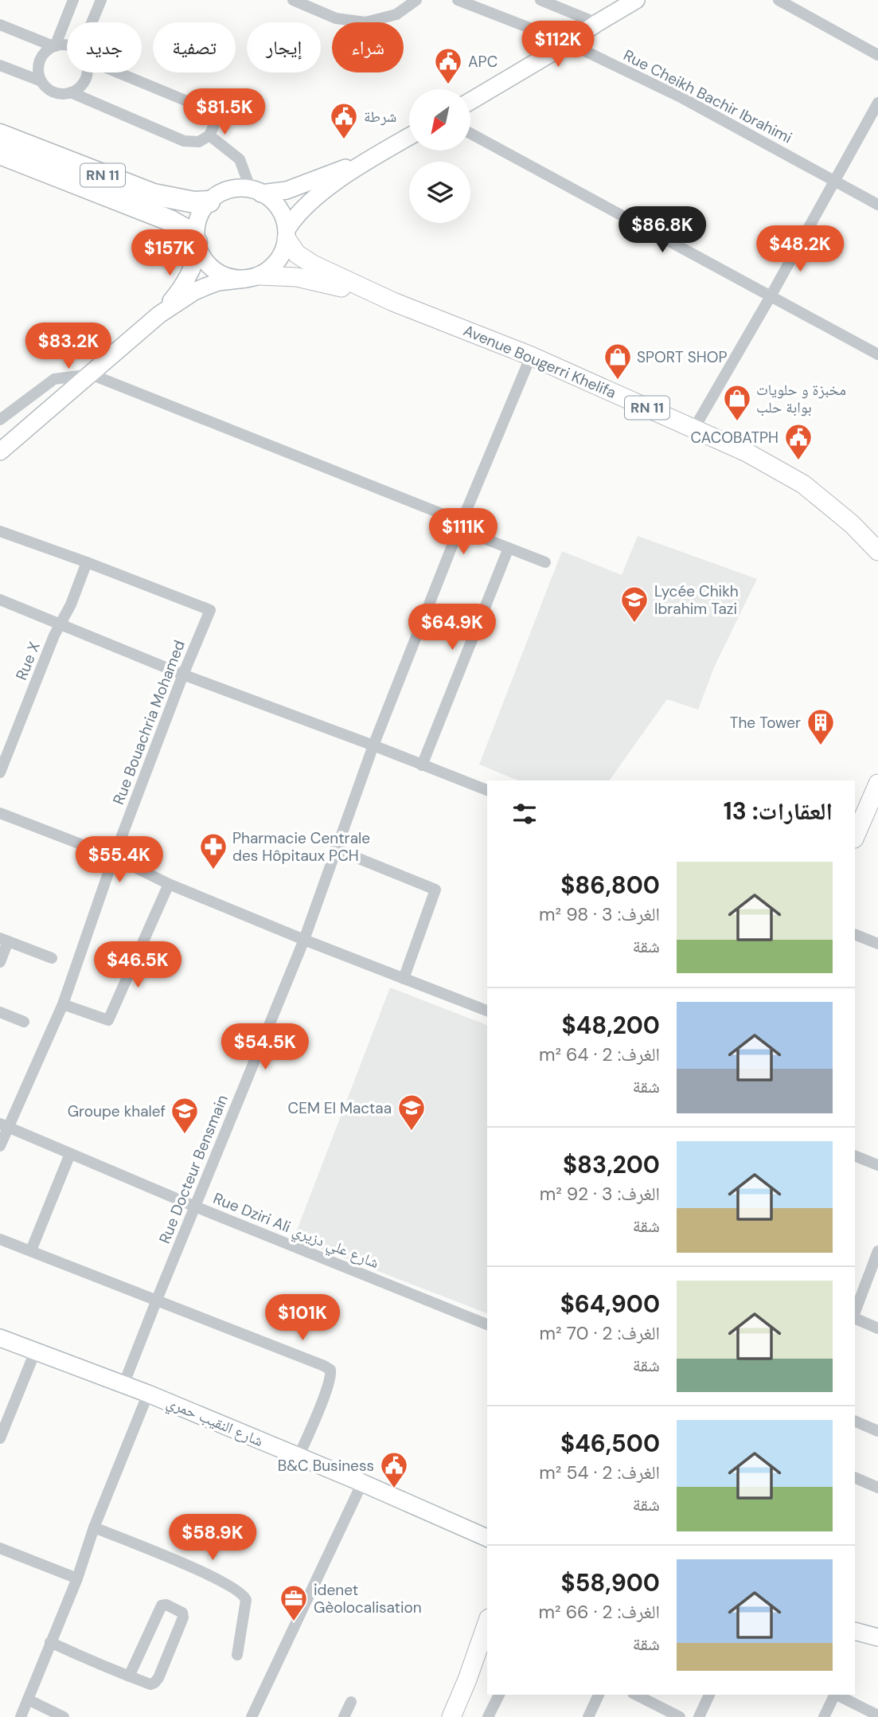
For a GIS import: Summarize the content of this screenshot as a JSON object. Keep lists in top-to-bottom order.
{
  "streets": {
    "highway": ["RN 11"],
    "main road": ["Avenue Bougerri Khelifa"],
    "street": [
      "Rue Cheikh Bachir Ibrahimi",
      "Rue X",
      "Rue Bouachria Mohamed",
      "Rue Docteur Bensmain",
      "Rue Dziri Ali شارع علي دزيري",
      "شارع النقيب حمري"
    ]
  },
  "crossings": [
    ["RN 11", "Avenue Bougerri Khelifa"],
    ["Avenue Bougerri Khelifa", "Rue Docteur Bensmain"],
    ["Rue X", "Rue Bouachria Mohamed"],
    ["Rue Bouachria Mohamed", "Rue Dziri Ali شارع علي دزيري"],
    ["Rue Docteur Bensmain", "Rue Dziri Ali شارع علي دزيري"],
    ["Rue Docteur Bensmain", "شارع النقيب حمري"]
  ],
  "places": {
    "public building": [
      "APC",
      "شرطة",
      "CACOBATPH",
      "B&C Business"
    ],
    "shop": ["SPORT SHOP", "مخبزة و حلويات بوابة حلب"],
    "school or university": ["Lycée Chikh Ibrahim Tazi", "CEM El Mactaa", "Groupe khalef"],
    "building": ["The Tower"],
    "pharmacy": ["Pharmacie Centrale des Hôpitaux PCH"],
    "office": ["idenet Gèolocalisation"]
  },
  "north": "bottom left",
  "page": {
    "price": [
      "$112K",
      "$81.5K",
      "$86.8K",
      "$48.2K",
      "$157K",
      "$83.2K",
      "$111K",
      "$64.9K",
      "$55.4K",
      "$46.5K",
      "$54.5K",
      "$101K",
      "$58.9K"
    ],
    "chip": [
      "شراء",
      "إيجار",
      "تصفية",
      "جديد"
    ],
    "heading": "العقارات: 13",
    "list": [
      {
        "name": "$86,800",
        "note": "الغرف: 3 · 98 m² · شقة"
      },
      {
        "name": "$48,200",
        "note": "الغرف: 2 · 64 m² · شقة"
      },
      {
        "name": "$83,200",
        "note": "الغرف: 3 · 92 m² · شقة"
      },
      {
        "name": "$64,900",
        "note": "الغرف: 2 · 70 m² · شقة"
      },
      {
        "name": "$46,500",
        "note": "الغرف: 2 · 54 m² · شقة"
      },
      {
        "name": "$58,900",
        "note": "الغرف: 2 · 66 m² · شقة"
      }
    ]
  }
}
